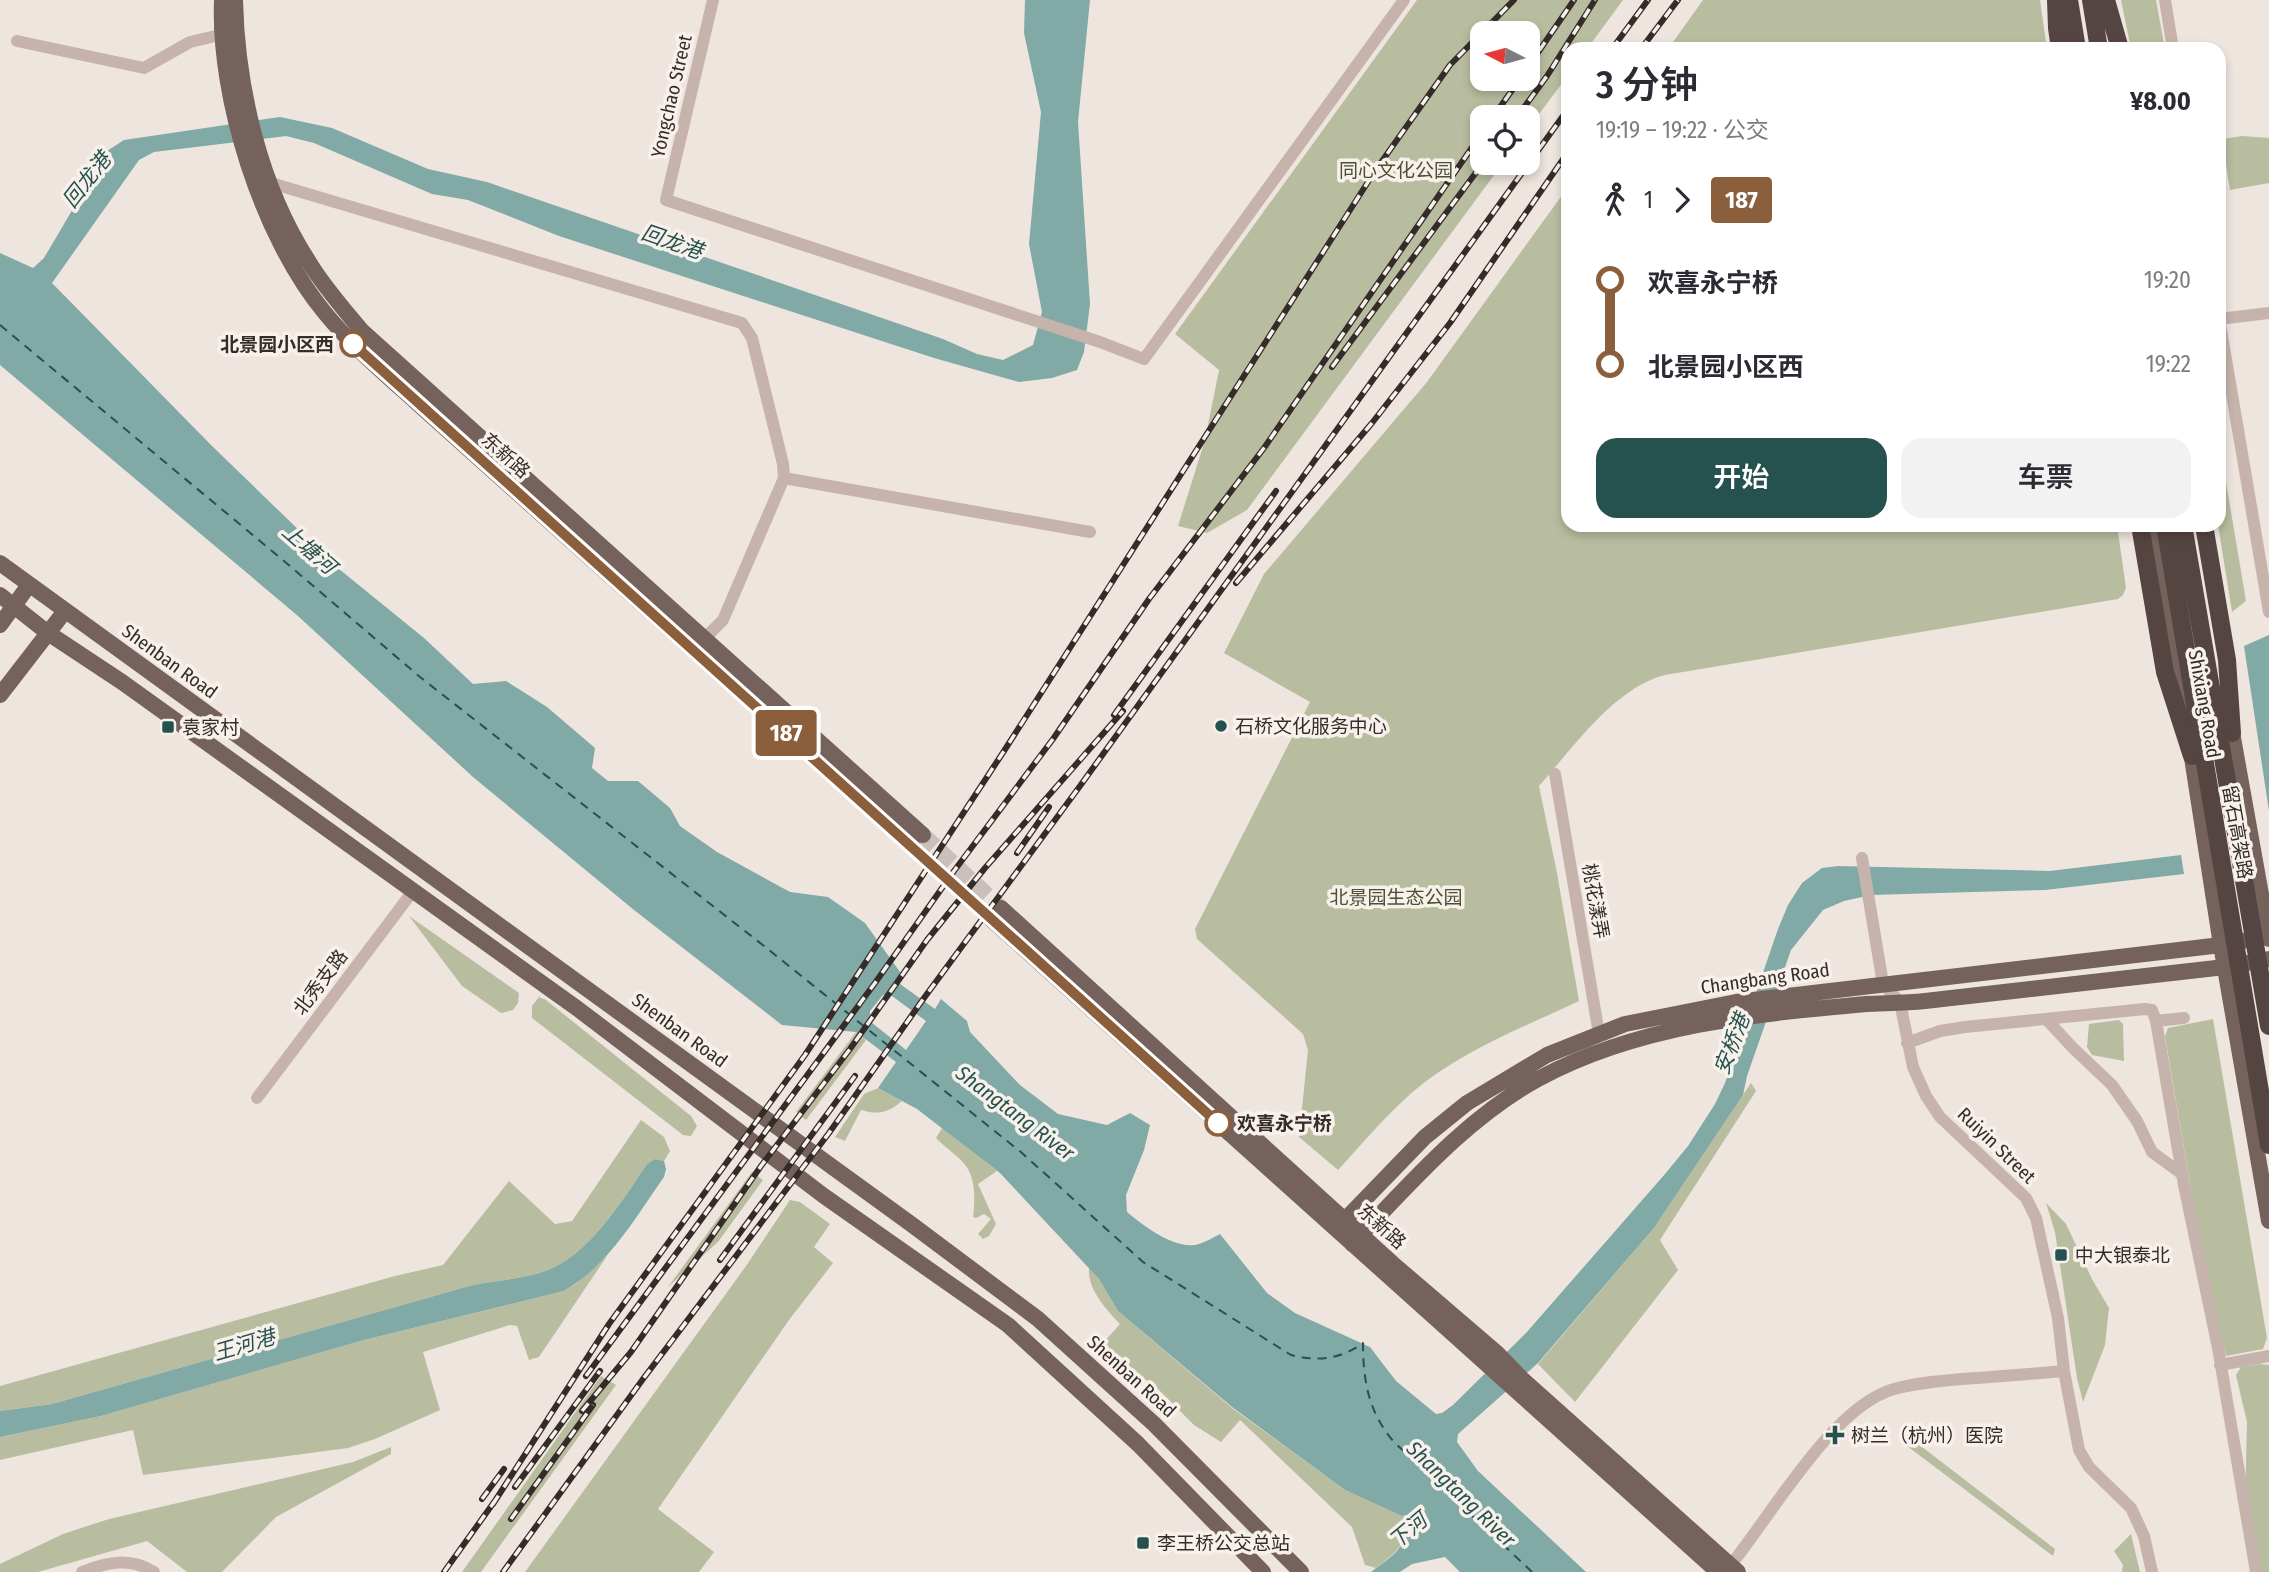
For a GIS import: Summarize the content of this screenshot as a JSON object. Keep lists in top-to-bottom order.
{
  "streets": {
    "highway": ["留石高架路"],
    "main road": [
      "东新路",
      "Shenban Road",
      "Shixiang Road",
      "Changbang Road"
    ],
    "street": [
      "Yongchao Street",
      "桃花漾弄",
      "北秀支路",
      "Ruiyin Street"
    ]
  },
  "crossings": [
    ["东新路", "Changbang Road"],
    ["Shixiang Road", "Changbang Road"],
    ["桃花漾弄", "Changbang Road"],
    ["Changbang Road", "Ruiyin Street"]
  ],
  "water": [
    "回龙港",
    "上塘河",
    "安桥港",
    "Shangtang River",
    "王河港",
    "下河"
  ],
  "parks": ["同心文化公园", "北景园生态公园"],
  "places": {
    "other": ["北景园小区西", "石桥文化服务中心", "欢喜永宁桥"],
    "transit": ["袁家村", "中大银泰北", "李王桥公交总站"],
    "health": ["树兰（杭州）医院"]
  },
  "lines": ["bus line 187"],
  "north": "left",
  "page": {
    "on_map": "187",
    "heading": ["3 分钟", "19:19 – 19:22 · 公交", "¥8.00"],
    "legs": ["1", "187"],
    "list": [
      {
        "name": "欢喜永宁桥",
        "value": "19:20"
      },
      {
        "name": "北景园小区西",
        "value": "19:22"
      }
    ],
    "buttons": ["开始", "车票"]
  }
}
